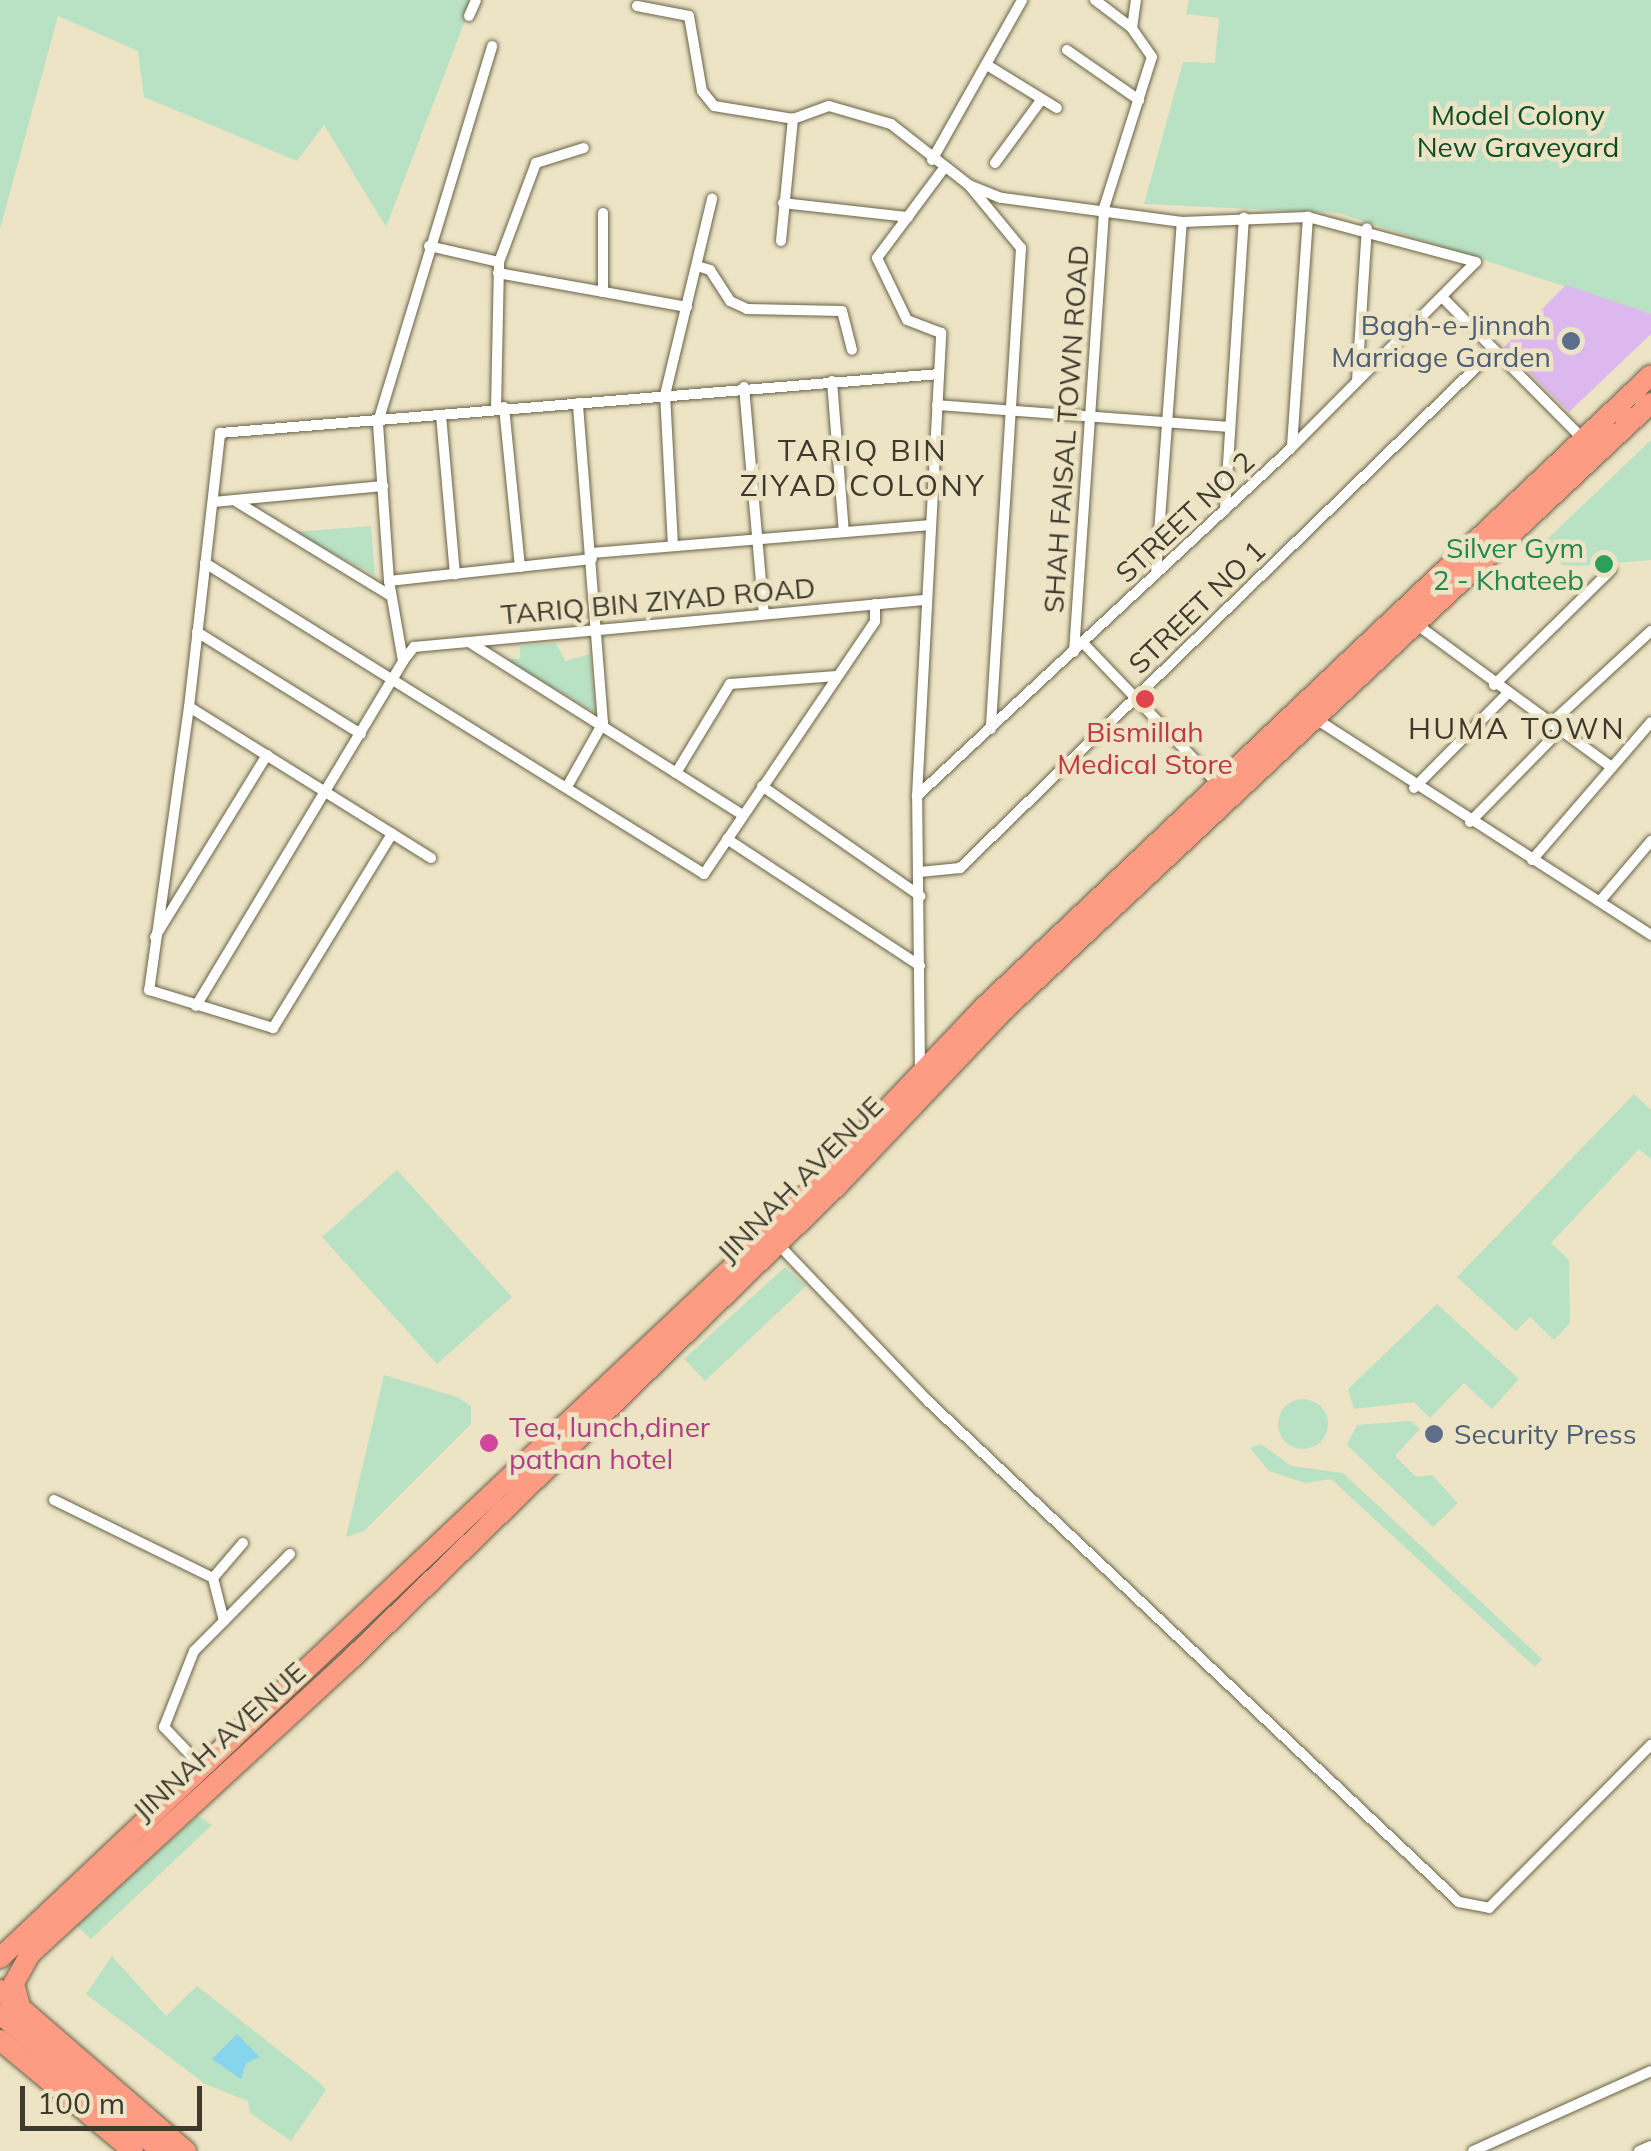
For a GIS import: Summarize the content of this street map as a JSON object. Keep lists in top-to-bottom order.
{
  "streets": {
    "highway": ["JINNAH AVENUE"],
    "street": [
      "SHAH FAISAL TOWN ROAD",
      "STREET NO 2",
      "TARIQ BIN ZIYAD ROAD",
      "STREET NO 1"
    ]
  },
  "crossings": [
    ["SHAH FAISAL TOWN ROAD", "STREET NO 2"]
  ],
  "districts": ["TARIQ BIN ZIYAD COLONY", "HUMA TOWN"],
  "parks": ["Model Colony New Graveyard"],
  "places": [
    "Bagh-e-Jinnah Marriage Garden",
    "Silver Gym 2 - Khateeb",
    "Bismillah Medical Store",
    "Security Press",
    "Tea, lunch,diner pathan hotel"
  ],
  "scale_bar": "100 m"
}
